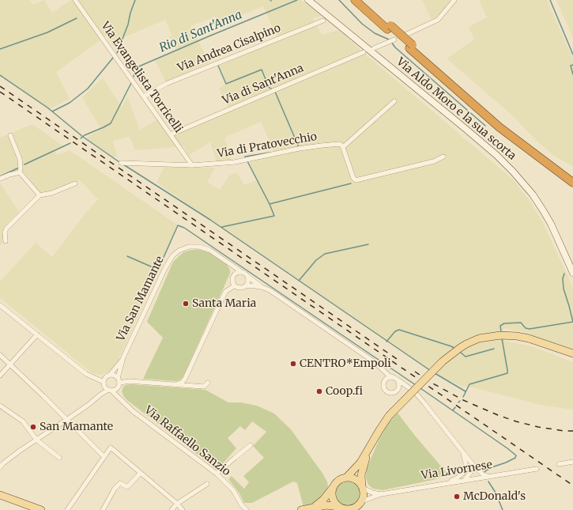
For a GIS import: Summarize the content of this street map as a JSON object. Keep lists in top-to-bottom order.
{
  "streets": {
    "main road": ["Via Aldo Moro e la sua scorta", "Via Livornese"],
    "street": [
      "Via Andrea Cisalpino",
      "Via Evangelista Torricelli",
      "Via di Sant'Anna",
      "Via di Pratovecchio",
      "Via San Mamante",
      "Via Raffaello Sanzio"
    ]
  },
  "crossings": [
    ["Via Andrea Cisalpino", "Via Evangelista Torricelli"],
    ["Via Evangelista Torricelli", "Via di Sant'Anna"],
    ["Via Evangelista Torricelli", "Via di Pratovecchio"],
    ["Via San Mamante", "Via Raffaello Sanzio"]
  ],
  "water": ["Rio di Sant'Anna"],
  "places": [
    "Santa Maria",
    "CENTRO*Empoli",
    "Coop.fi",
    "San Mamante",
    "McDonald's"
  ]
}
